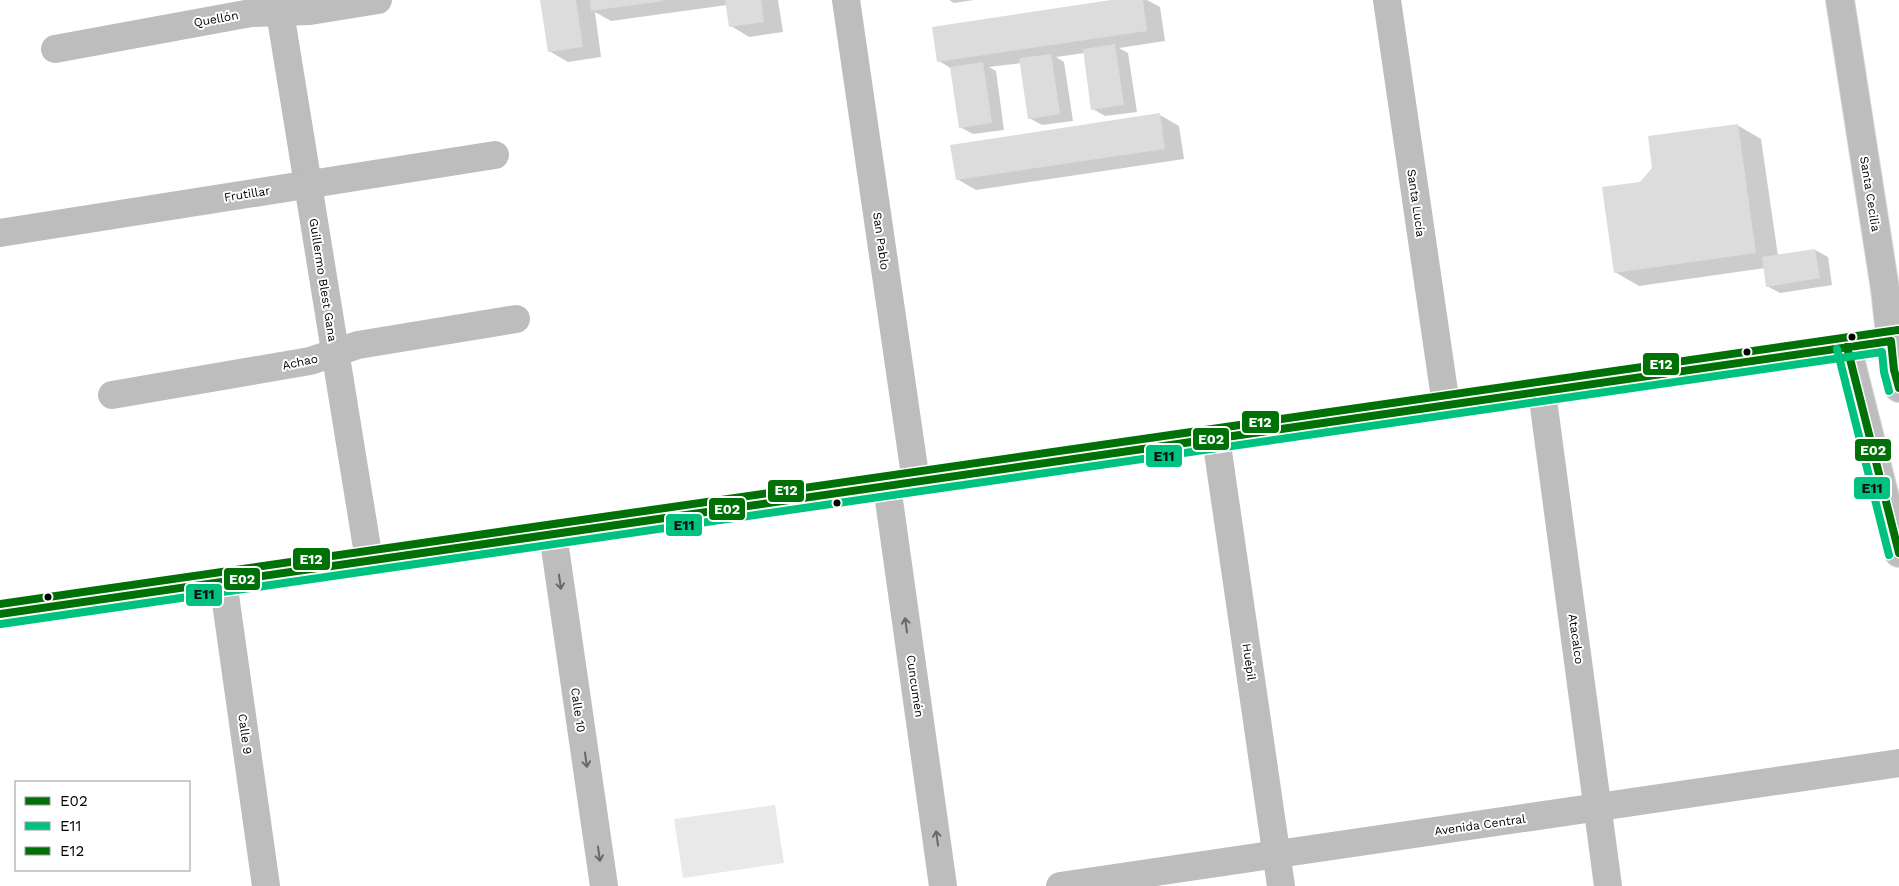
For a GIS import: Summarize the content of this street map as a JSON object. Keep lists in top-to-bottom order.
{
  "streets": {
    "street": [
      "Quellón",
      "Frutillar",
      "Santa Cecilia",
      "Santa Lucía",
      "San Pablo",
      "Guillermo Blest Gana",
      "Achao",
      "Atacalco",
      "Huépil",
      "Cuncumén",
      "Calle 10",
      "Calle 9",
      "Avenida Central"
    ]
  },
  "crossings": [
    ["Quellón", "Guillermo Blest Gana"],
    ["Frutillar", "Guillermo Blest Gana"],
    ["Guillermo Blest Gana", "Achao"],
    ["Atacalco", "Avenida Central"],
    ["Huépil", "Avenida Central"]
  ],
  "one_way": ["Cuncumén", "Calle 10"],
  "lines": ["transit line E12", "transit line E02", "transit line E11"],
  "legend": ["E02", "E11", "E12"]
}
